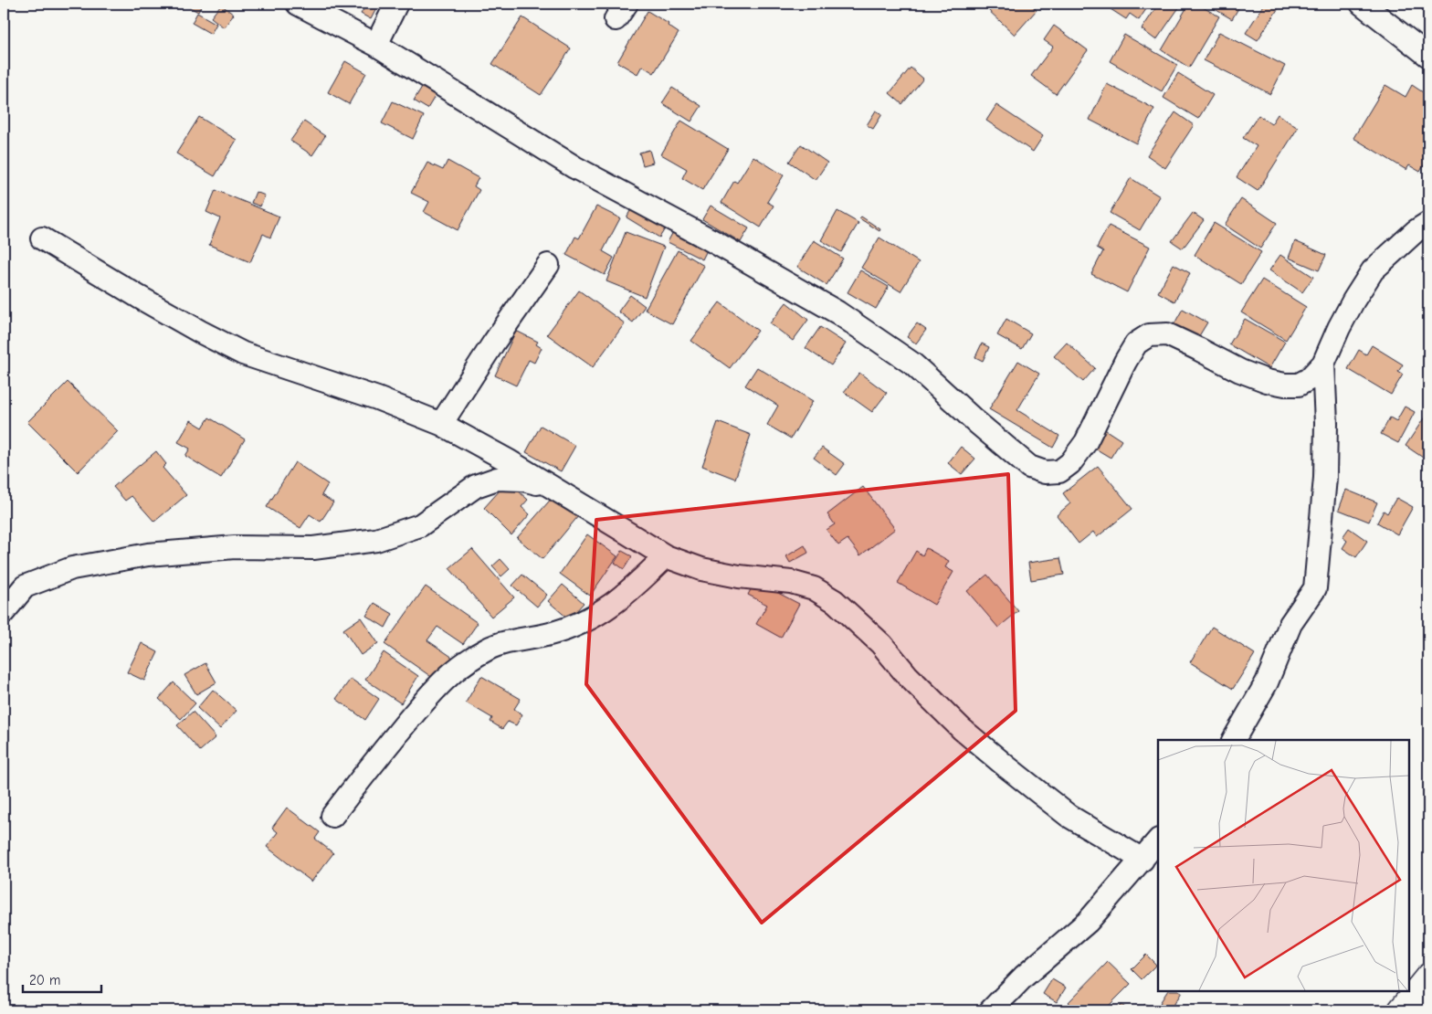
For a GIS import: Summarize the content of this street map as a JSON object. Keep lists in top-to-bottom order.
{
  "scale_bar": "20 m"
}
